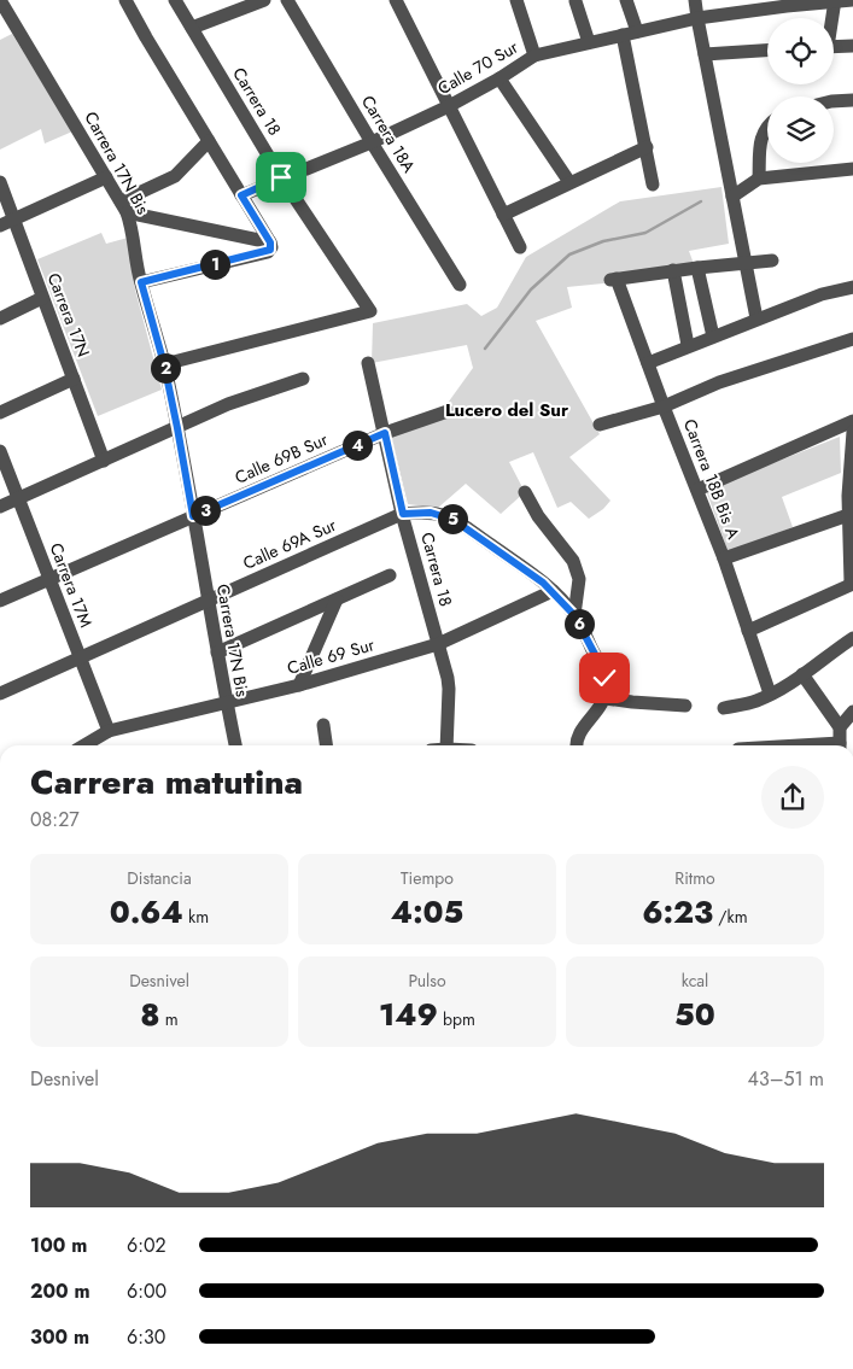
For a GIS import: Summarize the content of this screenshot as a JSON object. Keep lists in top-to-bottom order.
{
  "streets": {
    "street": [
      "Calle 70 Sur",
      "Carrera 18",
      "Carrera 18A",
      "Carrera 17N Bis",
      "Carrera 17N",
      "Calle 69B Sur",
      "Carrera 18B Bis A",
      "Calle 69A Sur",
      "Carrera 17M",
      "Calle 69 Sur"
    ]
  },
  "crossings": [
    ["Calle 70 Sur", "Carrera 18"],
    ["Calle 70 Sur", "Carrera 18A"],
    ["Carrera 18", "Carrera 17N Bis"],
    ["Carrera 18", "Calle 69B Sur"],
    ["Carrera 18", "Calle 69A Sur"],
    ["Carrera 18", "Calle 69 Sur"],
    ["Carrera 17N Bis", "Calle 69B Sur"],
    ["Carrera 17N Bis", "Calle 69A Sur"],
    ["Carrera 17N Bis", "Calle 69 Sur"],
    ["Calle 69B Sur", "Carrera 17M"],
    ["Calle 69A Sur", "Carrera 17M"],
    ["Calle 69A Sur", "Calle 69 Sur"],
    ["Carrera 17M", "Calle 69 Sur"]
  ],
  "districts": ["Lucero del Sur"],
  "page": {
    "pins": [
      "1",
      "2",
      "4",
      "3",
      "5",
      "6"
    ],
    "heading": ["Carrera matutina", "08:27"],
    "stats": [
      ["Distancia", "0.64 km"],
      ["Tiempo", "4:05"],
      ["Ritmo", "6:23 /km"],
      ["Desnivel", "8 m"],
      ["Pulso", "149 bpm"],
      ["kcal", "50"]
    ],
    "chart": ["Desnivel", "43–51 m"],
    "list": [
      {
        "name": "100 m",
        "note": "6:02"
      },
      {
        "name": "200 m",
        "note": "6:00"
      },
      {
        "name": "300 m",
        "note": "6:30"
      }
    ]
  }
}
